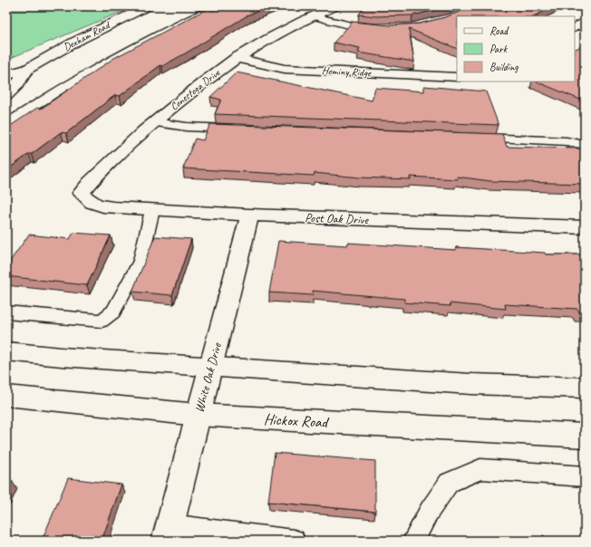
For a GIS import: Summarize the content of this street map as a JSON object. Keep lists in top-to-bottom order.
{
  "streets": {
    "street": [
      "Dexham Road",
      "Hominy Ridge",
      "Conestoga Drive",
      "Post Oak Drive",
      "White Oak Drive",
      "Hickox Road"
    ]
  },
  "crossings": [
    ["Hominy Ridge", "Conestoga Drive"],
    ["Conestoga Drive", "Post Oak Drive"],
    ["Post Oak Drive", "White Oak Drive"],
    ["White Oak Drive", "Hickox Road"]
  ],
  "legend": ["Road", "Park", "Building"]
}
